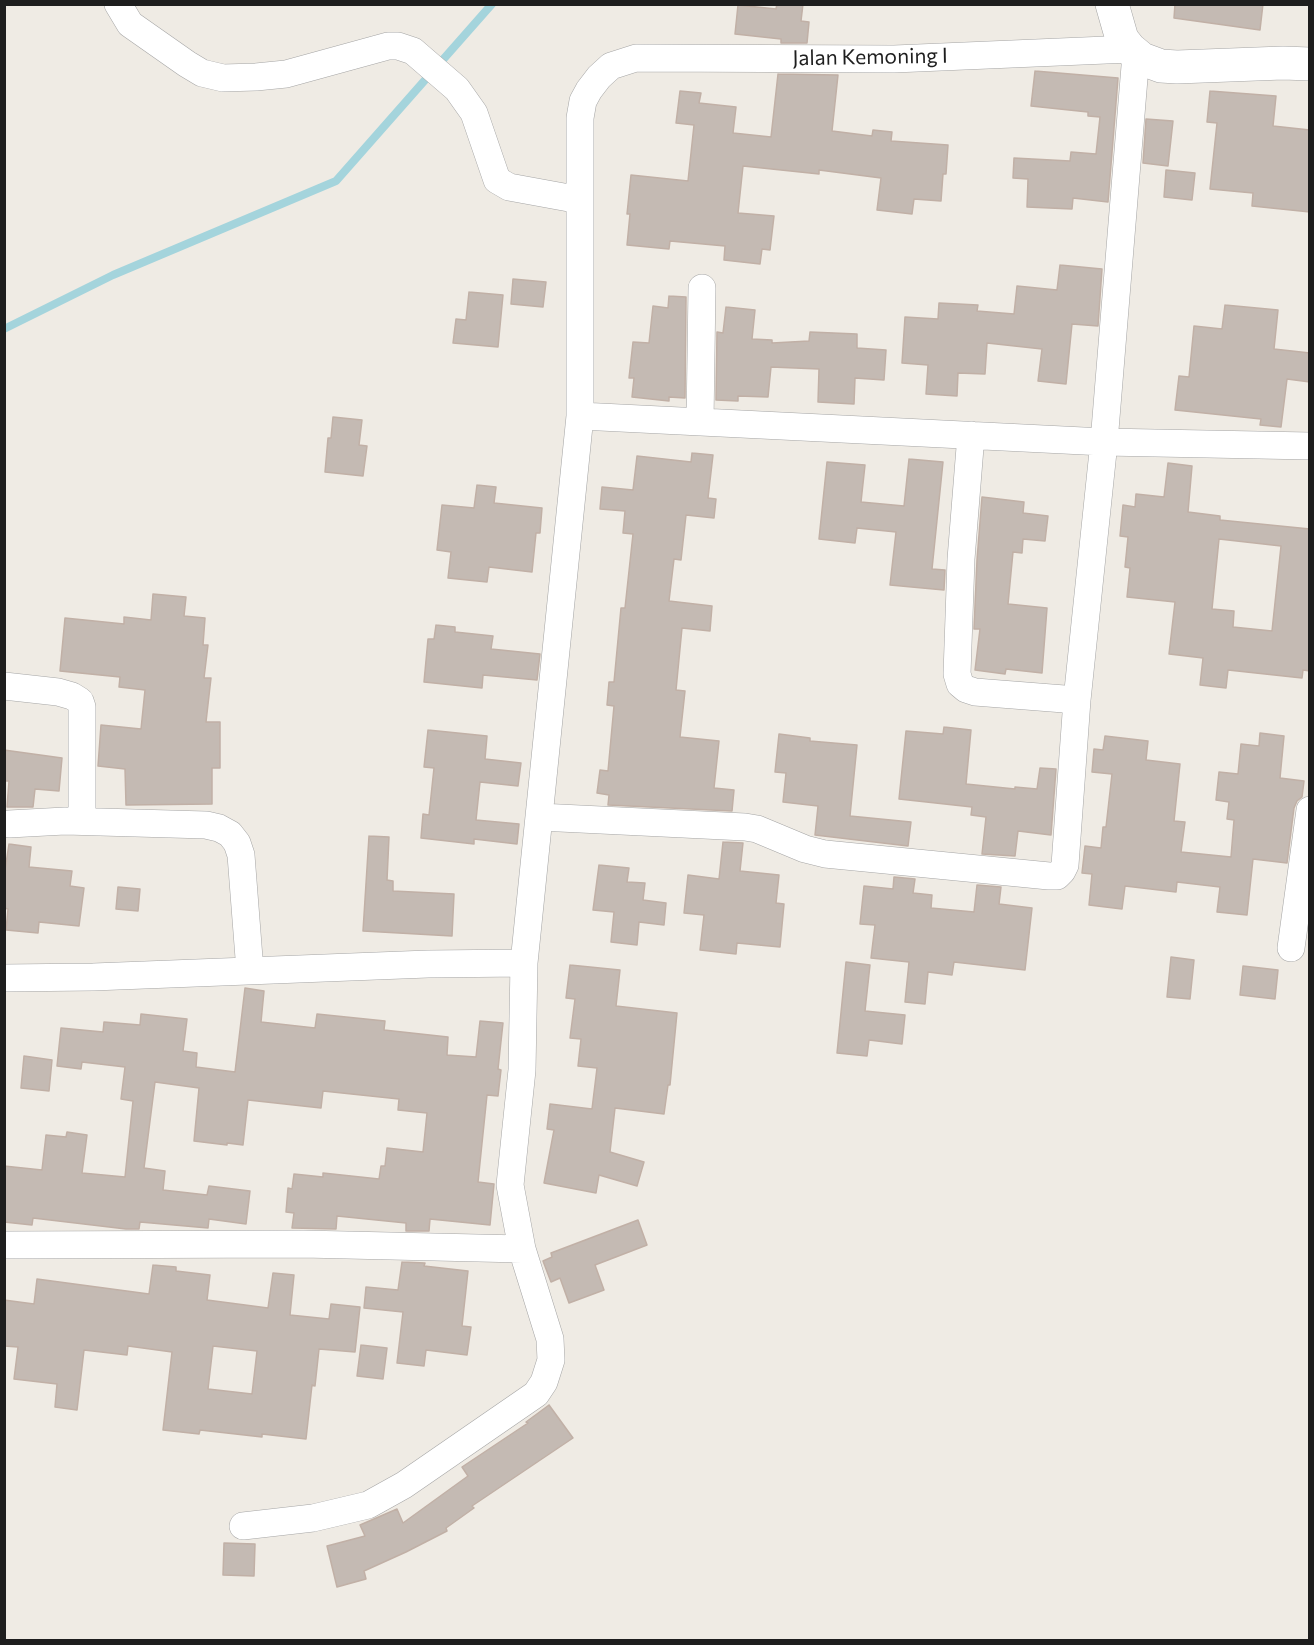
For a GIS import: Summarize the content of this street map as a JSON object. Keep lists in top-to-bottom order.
{
  "streets": {
    "street": ["Jalan Kemoning I"]
  }
}
